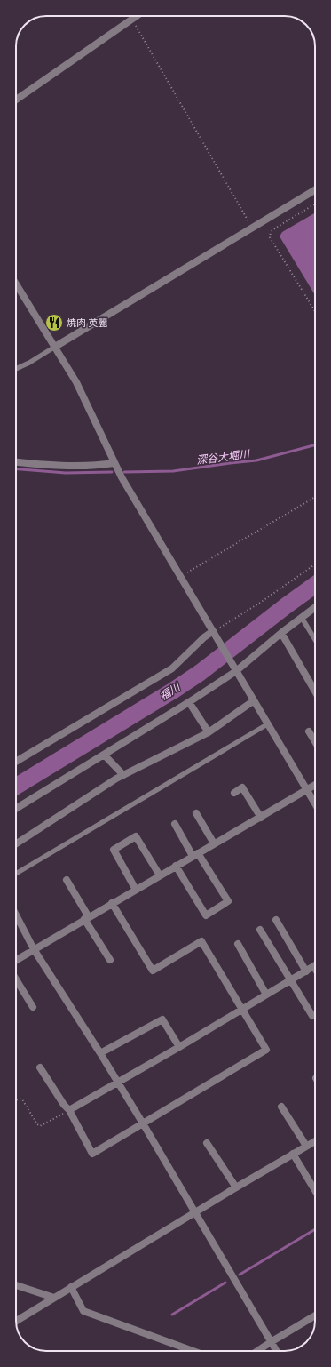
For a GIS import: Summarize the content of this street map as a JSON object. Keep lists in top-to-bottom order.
{
  "water": ["深谷大堀川", "福川"],
  "places": {
    "restaurant": ["焼肉 英麗"]
  }
}
